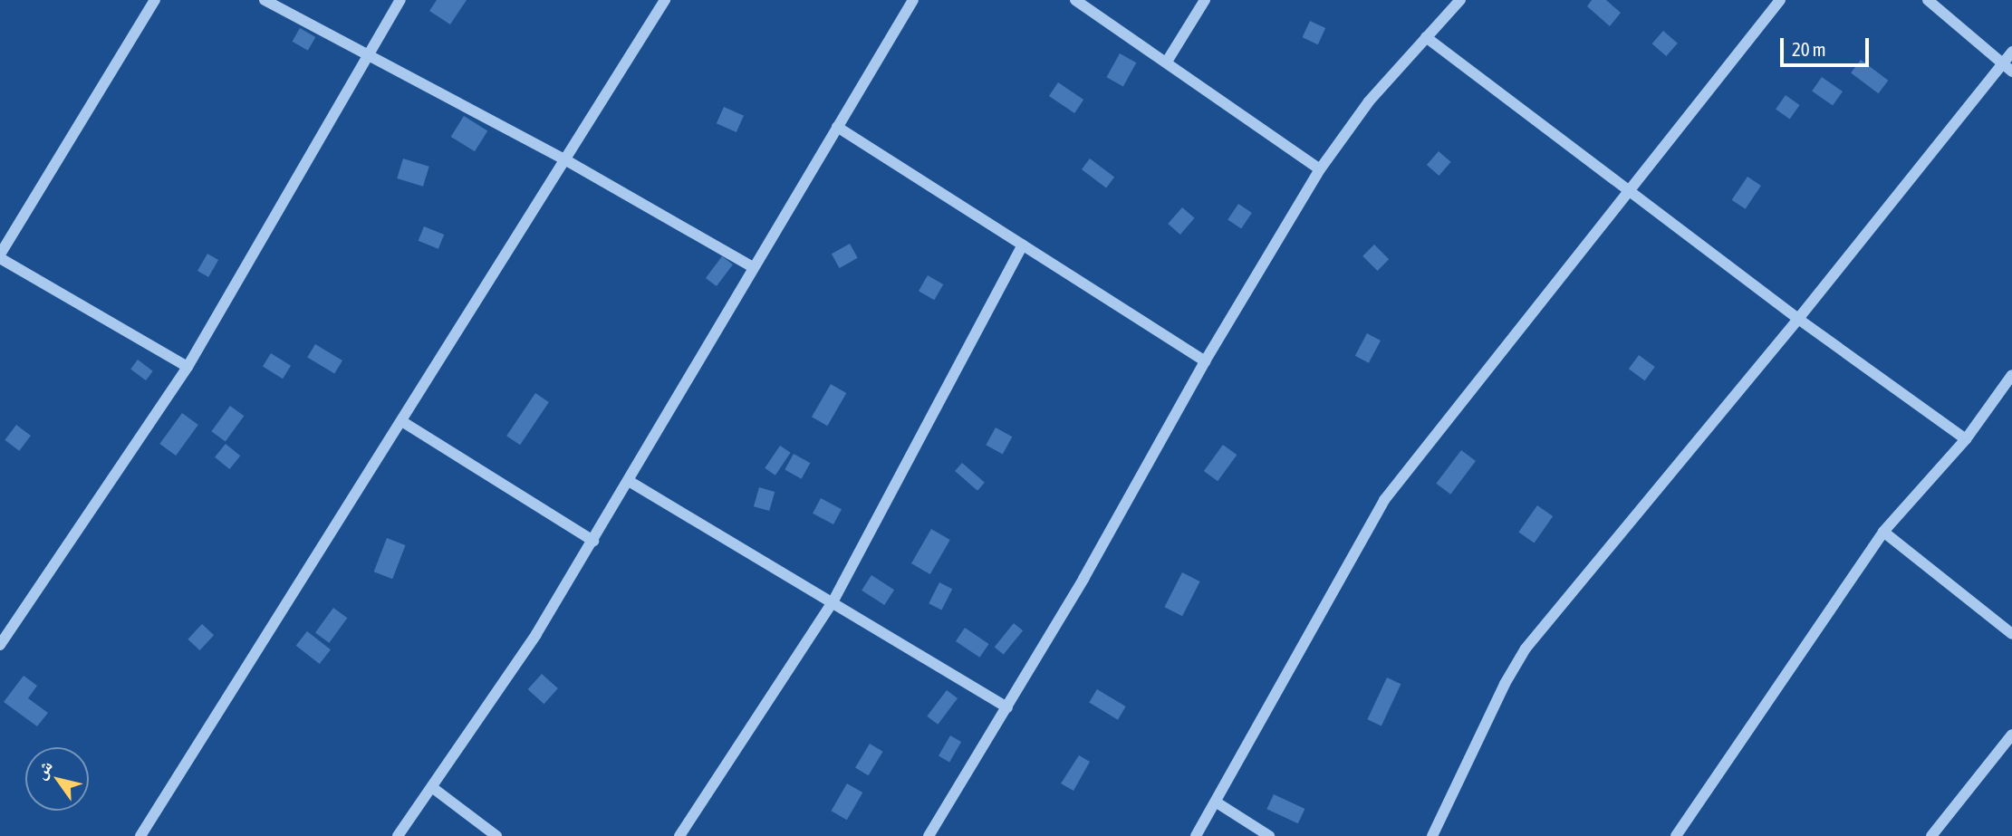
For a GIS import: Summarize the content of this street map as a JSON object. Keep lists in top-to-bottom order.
{
  "scale_bar": "20 m",
  "north": "top left"
}
